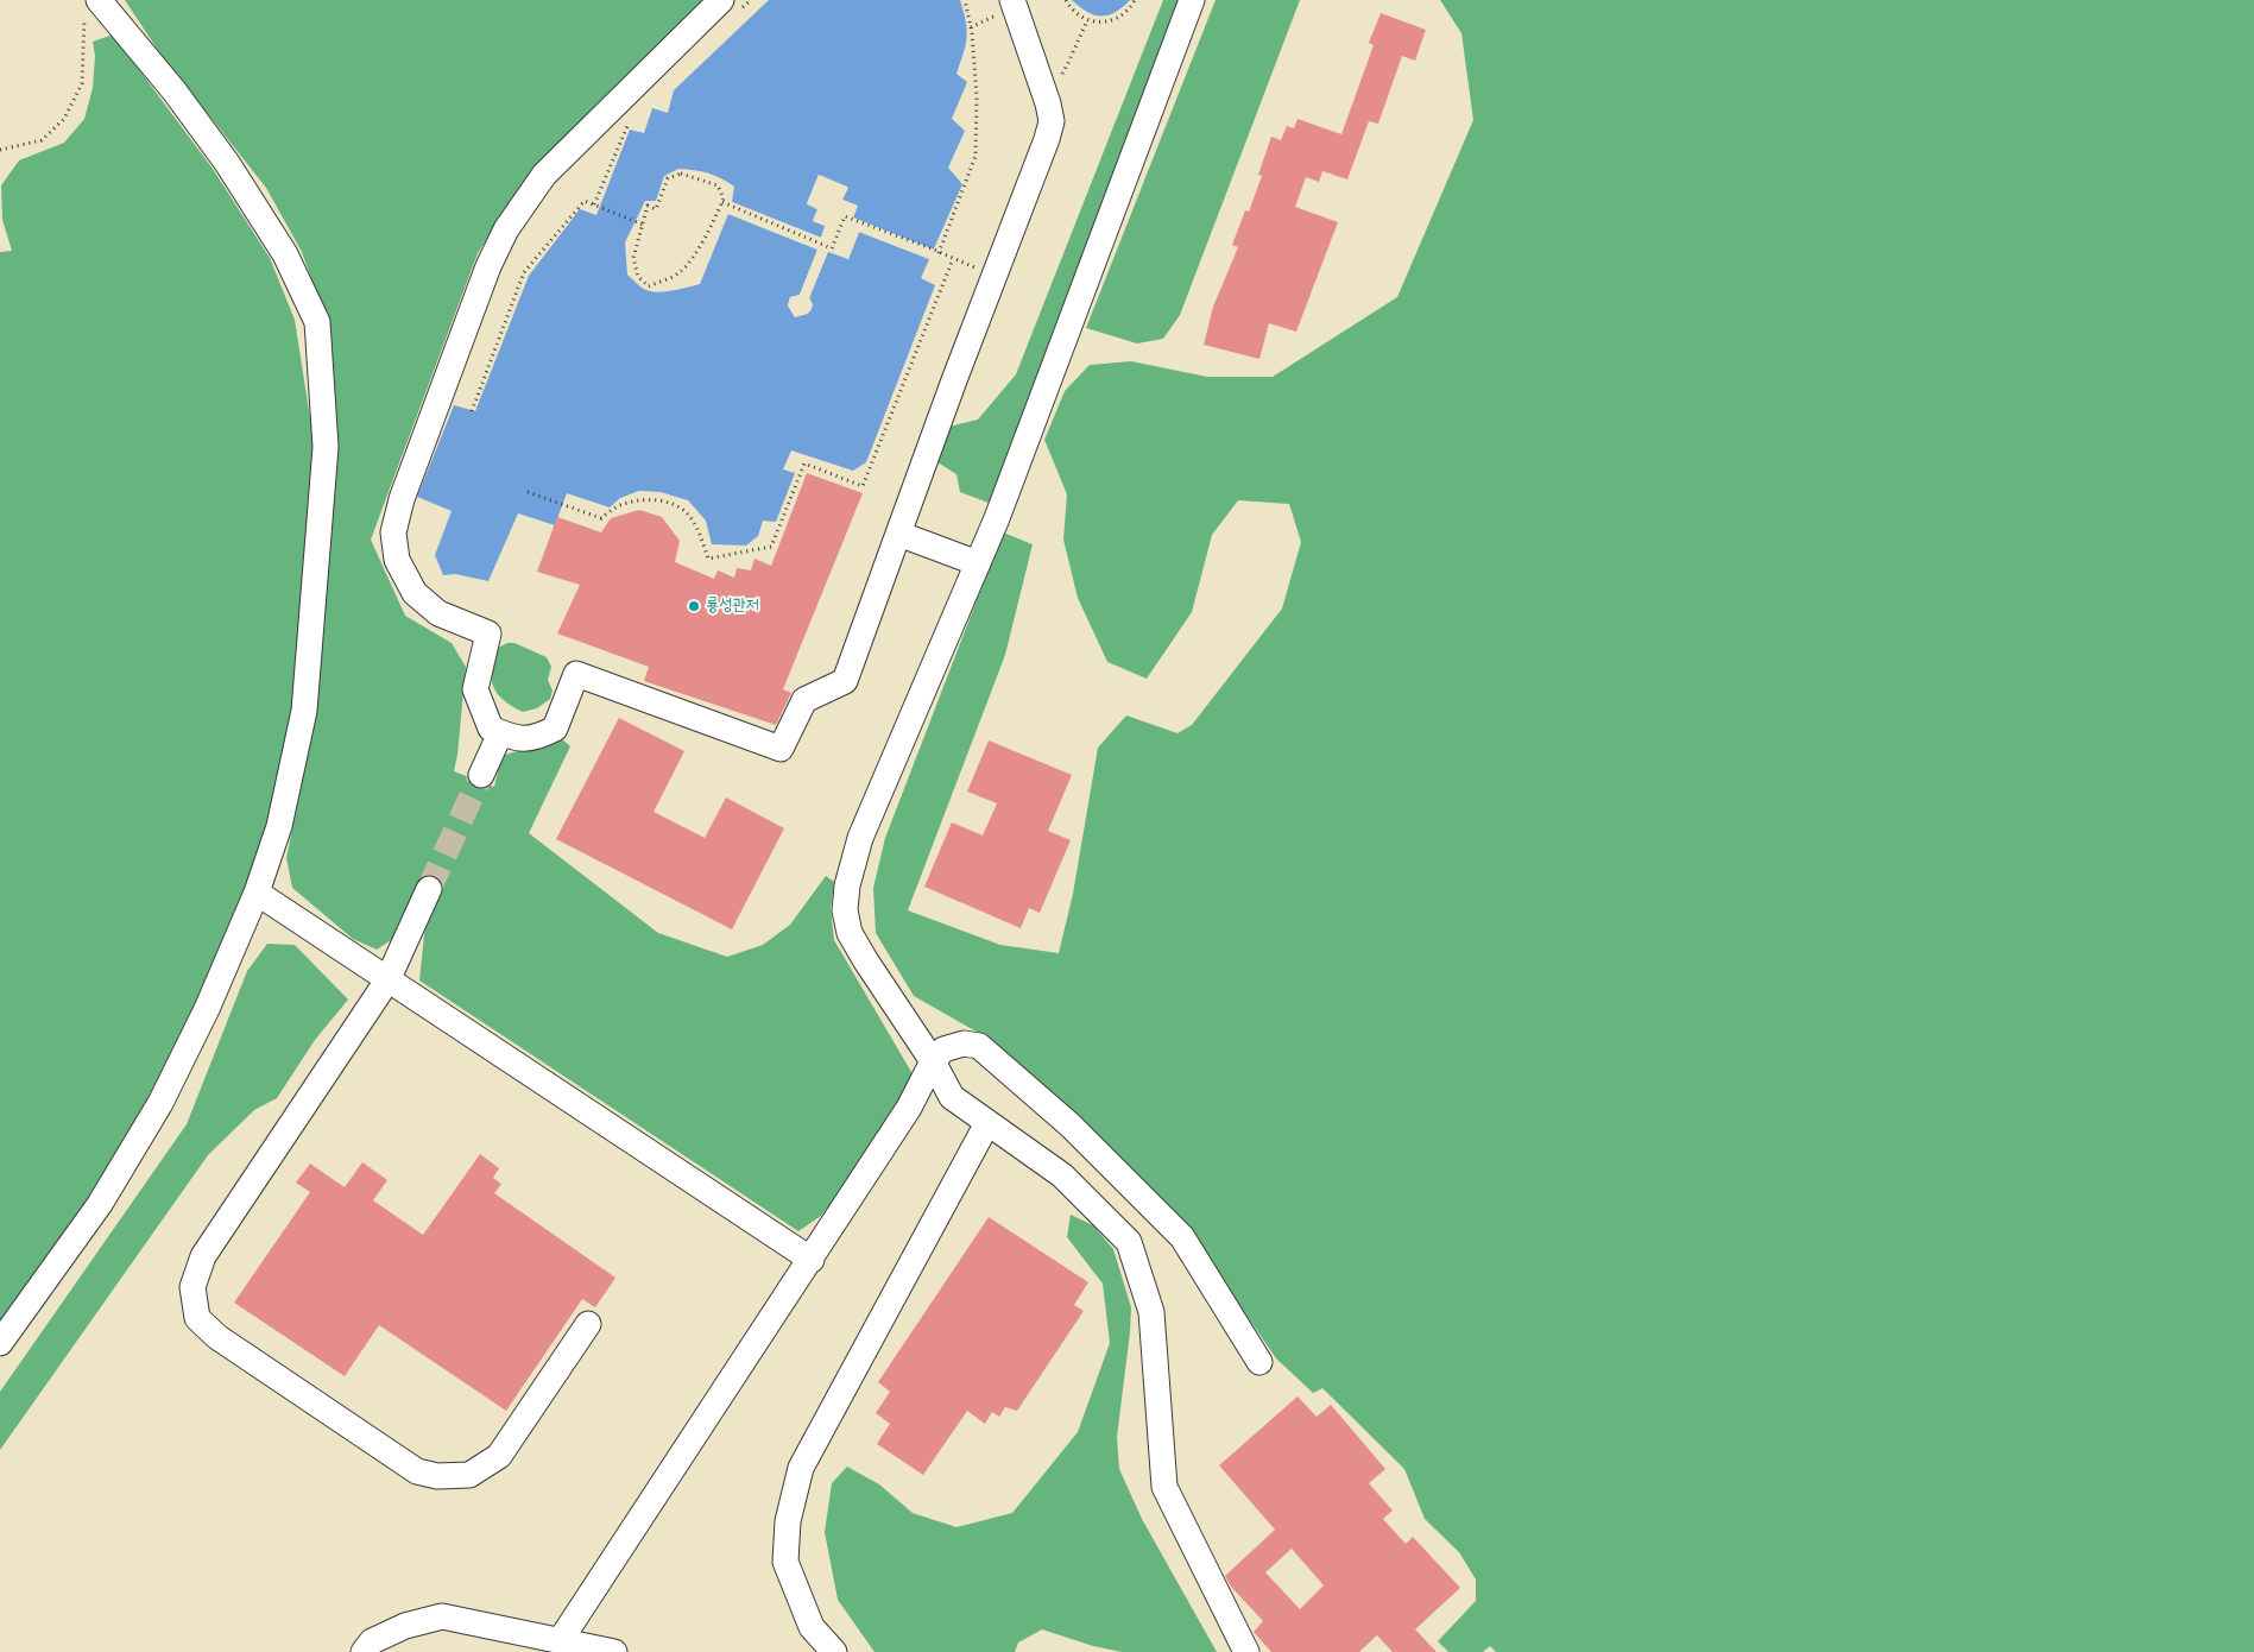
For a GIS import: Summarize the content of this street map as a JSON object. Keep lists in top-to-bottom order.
{
  "places": ["룡성관저"]
}
